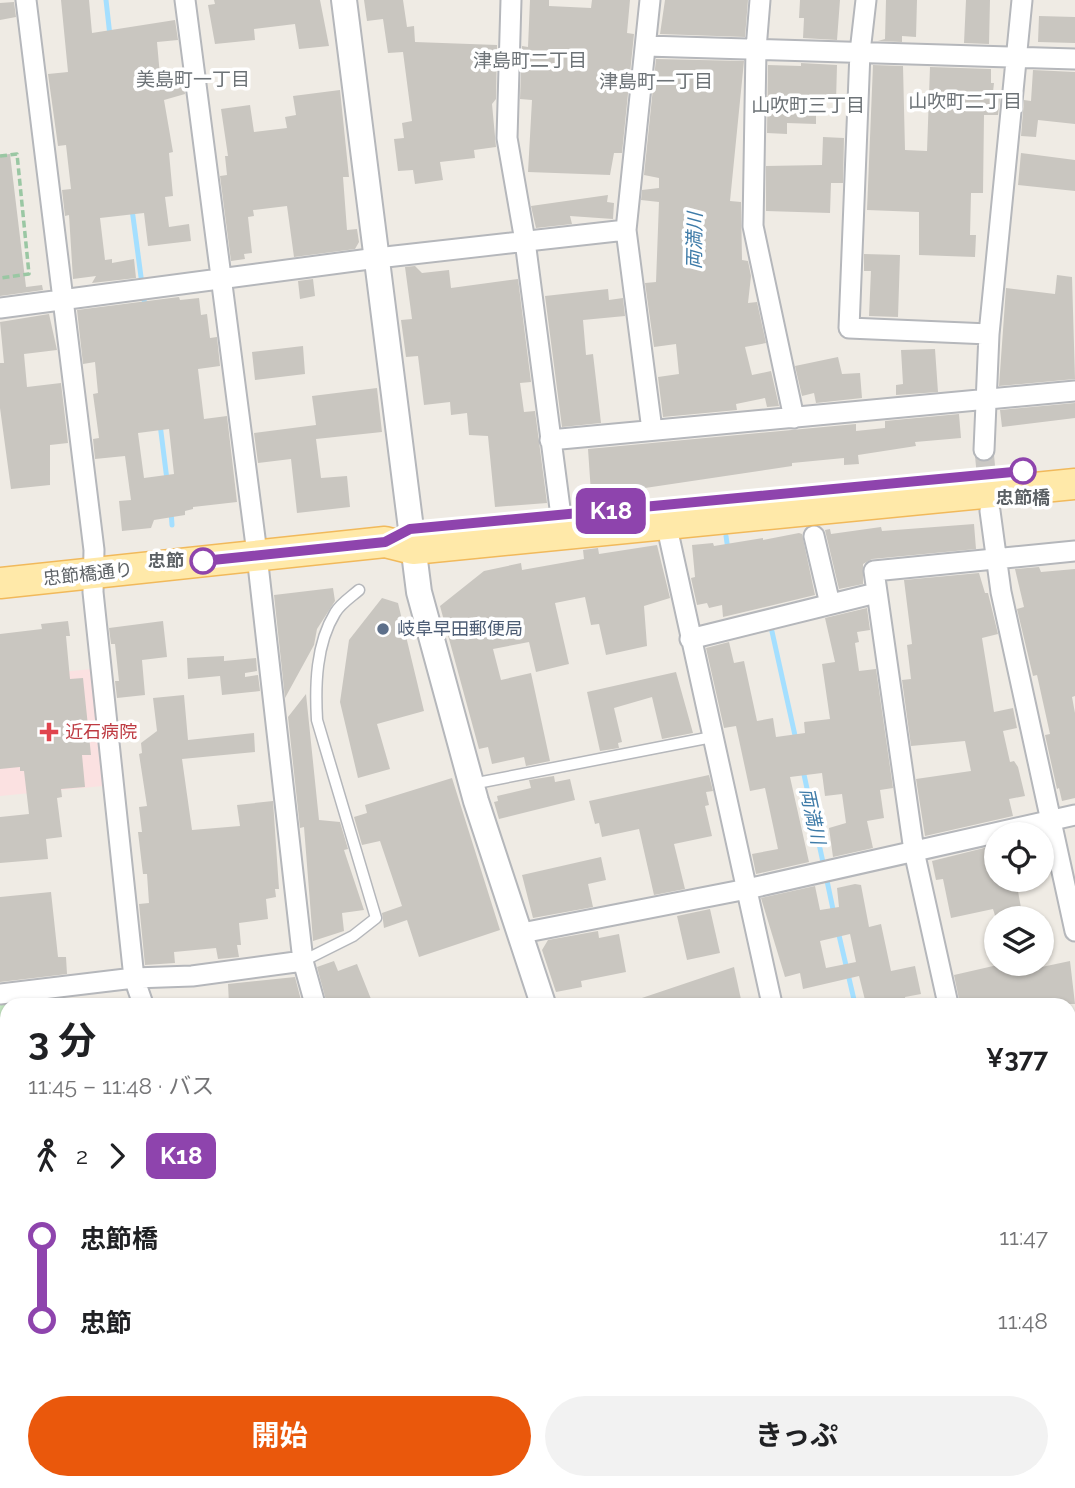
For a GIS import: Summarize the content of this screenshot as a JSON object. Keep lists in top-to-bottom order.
{
  "streets": {
    "main road": ["忠節橋通り"]
  },
  "districts": [
    "津島町二丁目",
    "美島町一丁目",
    "津島町一丁目",
    "山吹町二丁目",
    "山吹町三丁目"
  ],
  "water": ["両満川"],
  "places": {
    "other": ["忠節橋", "忠節", "岐阜早田郵便局"],
    "health": ["近石病院"]
  },
  "lines": ["bus line K18"],
  "page": {
    "on_map": "K18",
    "heading": ["3 分", "11:45 – 11:48 · バス", "¥377"],
    "legs": ["2", "K18"],
    "list": [
      {
        "name": "忠節橋",
        "value": "11:47"
      },
      {
        "name": "忠節",
        "value": "11:48"
      }
    ],
    "buttons": ["開始", "きっぷ"]
  }
}
